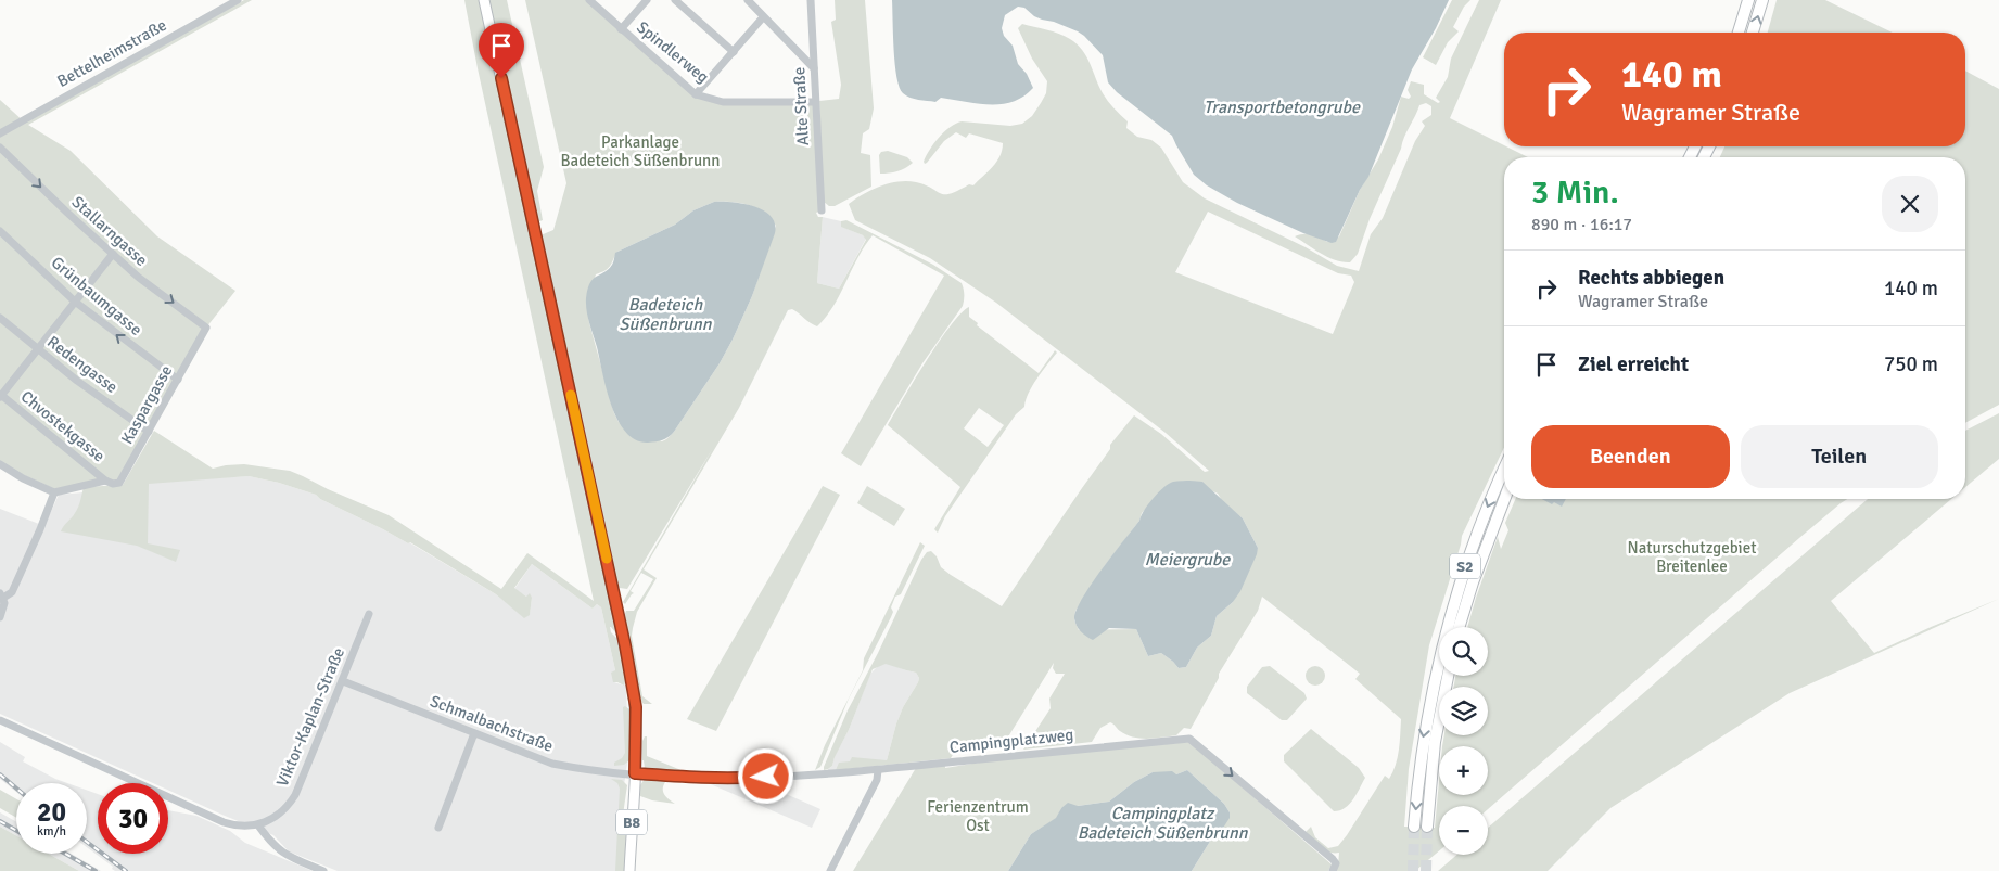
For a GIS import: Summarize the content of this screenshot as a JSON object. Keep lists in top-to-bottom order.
{
  "streets": {
    "highway": ["S2"],
    "main road": ["B8"],
    "street": [
      "Spindlerweg",
      "Bettelheimstraße",
      "Alte Straße",
      "Stallarngasse",
      "Grünbaumgasse",
      "Redengasse",
      "Kaspargasse",
      "Chvostekgasse",
      "Viktor-Kaplan-Straße",
      "Schmalbachstraße",
      "Campingplatzweg"
    ]
  },
  "crossings": [
    ["Spindlerweg", "Alte Straße"],
    ["Stallarngasse", "Kaspargasse"],
    ["Grünbaumgasse", "Kaspargasse"],
    ["Redengasse", "Kaspargasse"],
    ["Kaspargasse", "Chvostekgasse"],
    ["Viktor-Kaplan-Straße", "Schmalbachstraße"],
    ["Schmalbachstraße", "Campingplatzweg"],
    ["Schmalbachstraße", "B8"],
    ["Campingplatzweg", "B8"]
  ],
  "one_way": ["Stallarngasse", "Grünbaumgasse", "Campingplatzweg"],
  "water": [
    "Transportbetongrube",
    "Badeteich Süßenbrunn",
    "Meiergrube",
    "Campingplatz Badeteich Süßenbrunn"
  ],
  "parks": ["Parkanlage Badeteich Süßenbrunn", "Naturschutzgebiet Breitenlee", "Ferienzentrum Ost"],
  "page": {
    "turn": ["140 m", "Wagramer Straße"],
    "heading": ["3 Min.", "890 m · 16:17"],
    "list": [
      {
        "name": "Rechts abbiegen",
        "note": "Wagramer Straße",
        "value": "140 m"
      },
      {
        "name": "Ziel erreicht",
        "value": "750 m"
      }
    ],
    "buttons": ["Beenden", "Teilen"],
    "map_buttons": ["+", "−"],
    "speed": "20 km/h",
    "limit": "30"
  }
}
